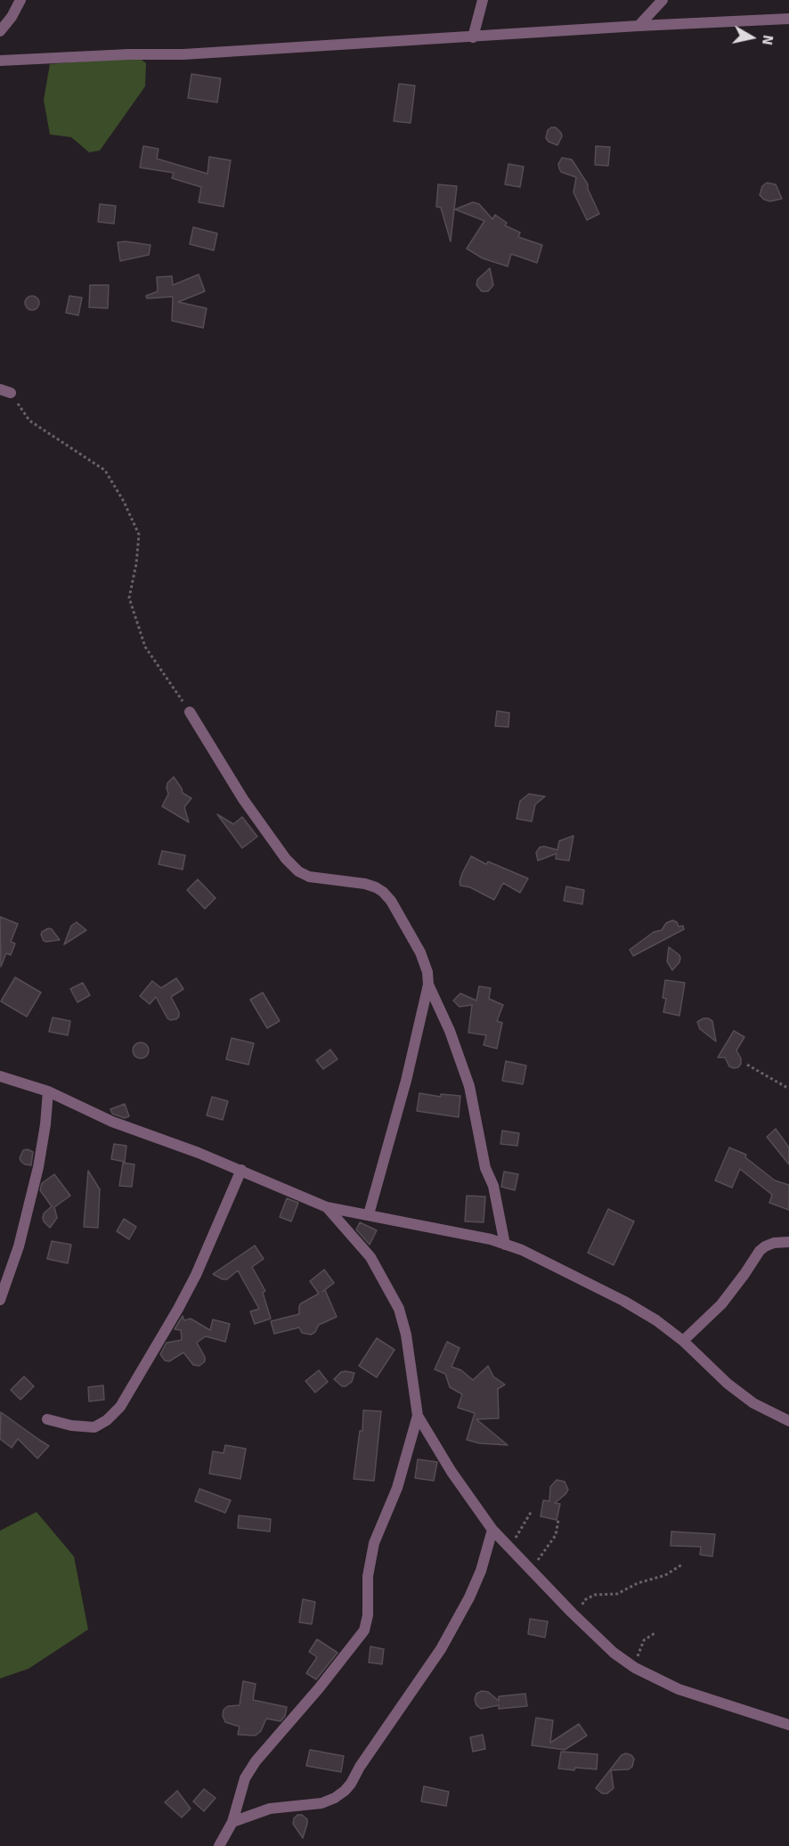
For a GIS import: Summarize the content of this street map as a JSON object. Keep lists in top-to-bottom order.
{
  "north": "right"
}
